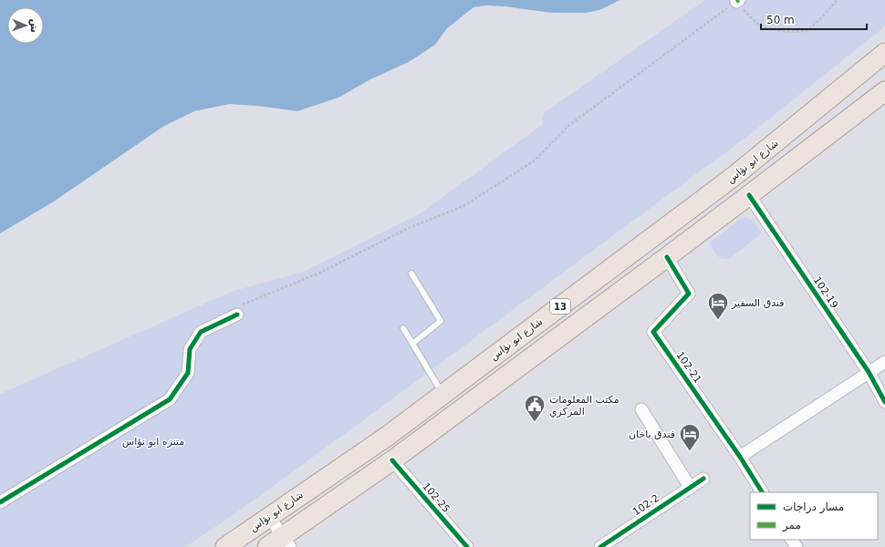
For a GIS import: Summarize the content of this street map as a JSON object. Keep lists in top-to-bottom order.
{
  "streets": {
    "main road": ["شارع ابو نؤاس", "13"],
    "street": [
      "102-19",
      "102-21",
      "102-25",
      "102-2"
    ]
  },
  "crossings": [
    ["102-19", "13"],
    ["13", "102-21"],
    ["13", "102-25"]
  ],
  "parks": ["متنزه ابو نؤاس"],
  "places": {
    "hotel": ["فندق السفير", "فندق باخان"],
    "public building": ["مكتب المعلومات المركزي"]
  },
  "legend": ["مسار دراجات", "ممر"],
  "scale_bar": "50 m",
  "north": "right"
}
